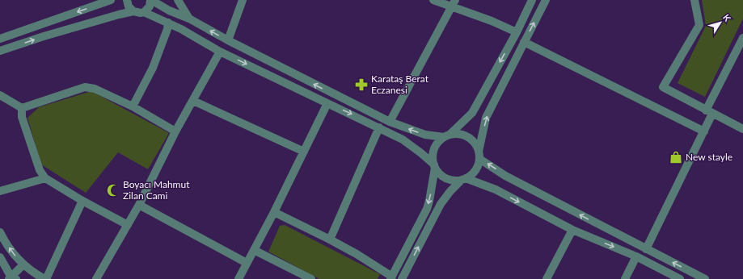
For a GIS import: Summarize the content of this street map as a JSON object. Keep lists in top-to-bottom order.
{
  "places": {
    "pharmacy": ["Karataş Berat Eczanesi"],
    "shop": ["New stayle"],
    "mosque": ["Boyacı Mahmut Zilan Cami"]
  },
  "north": "top right"
}
